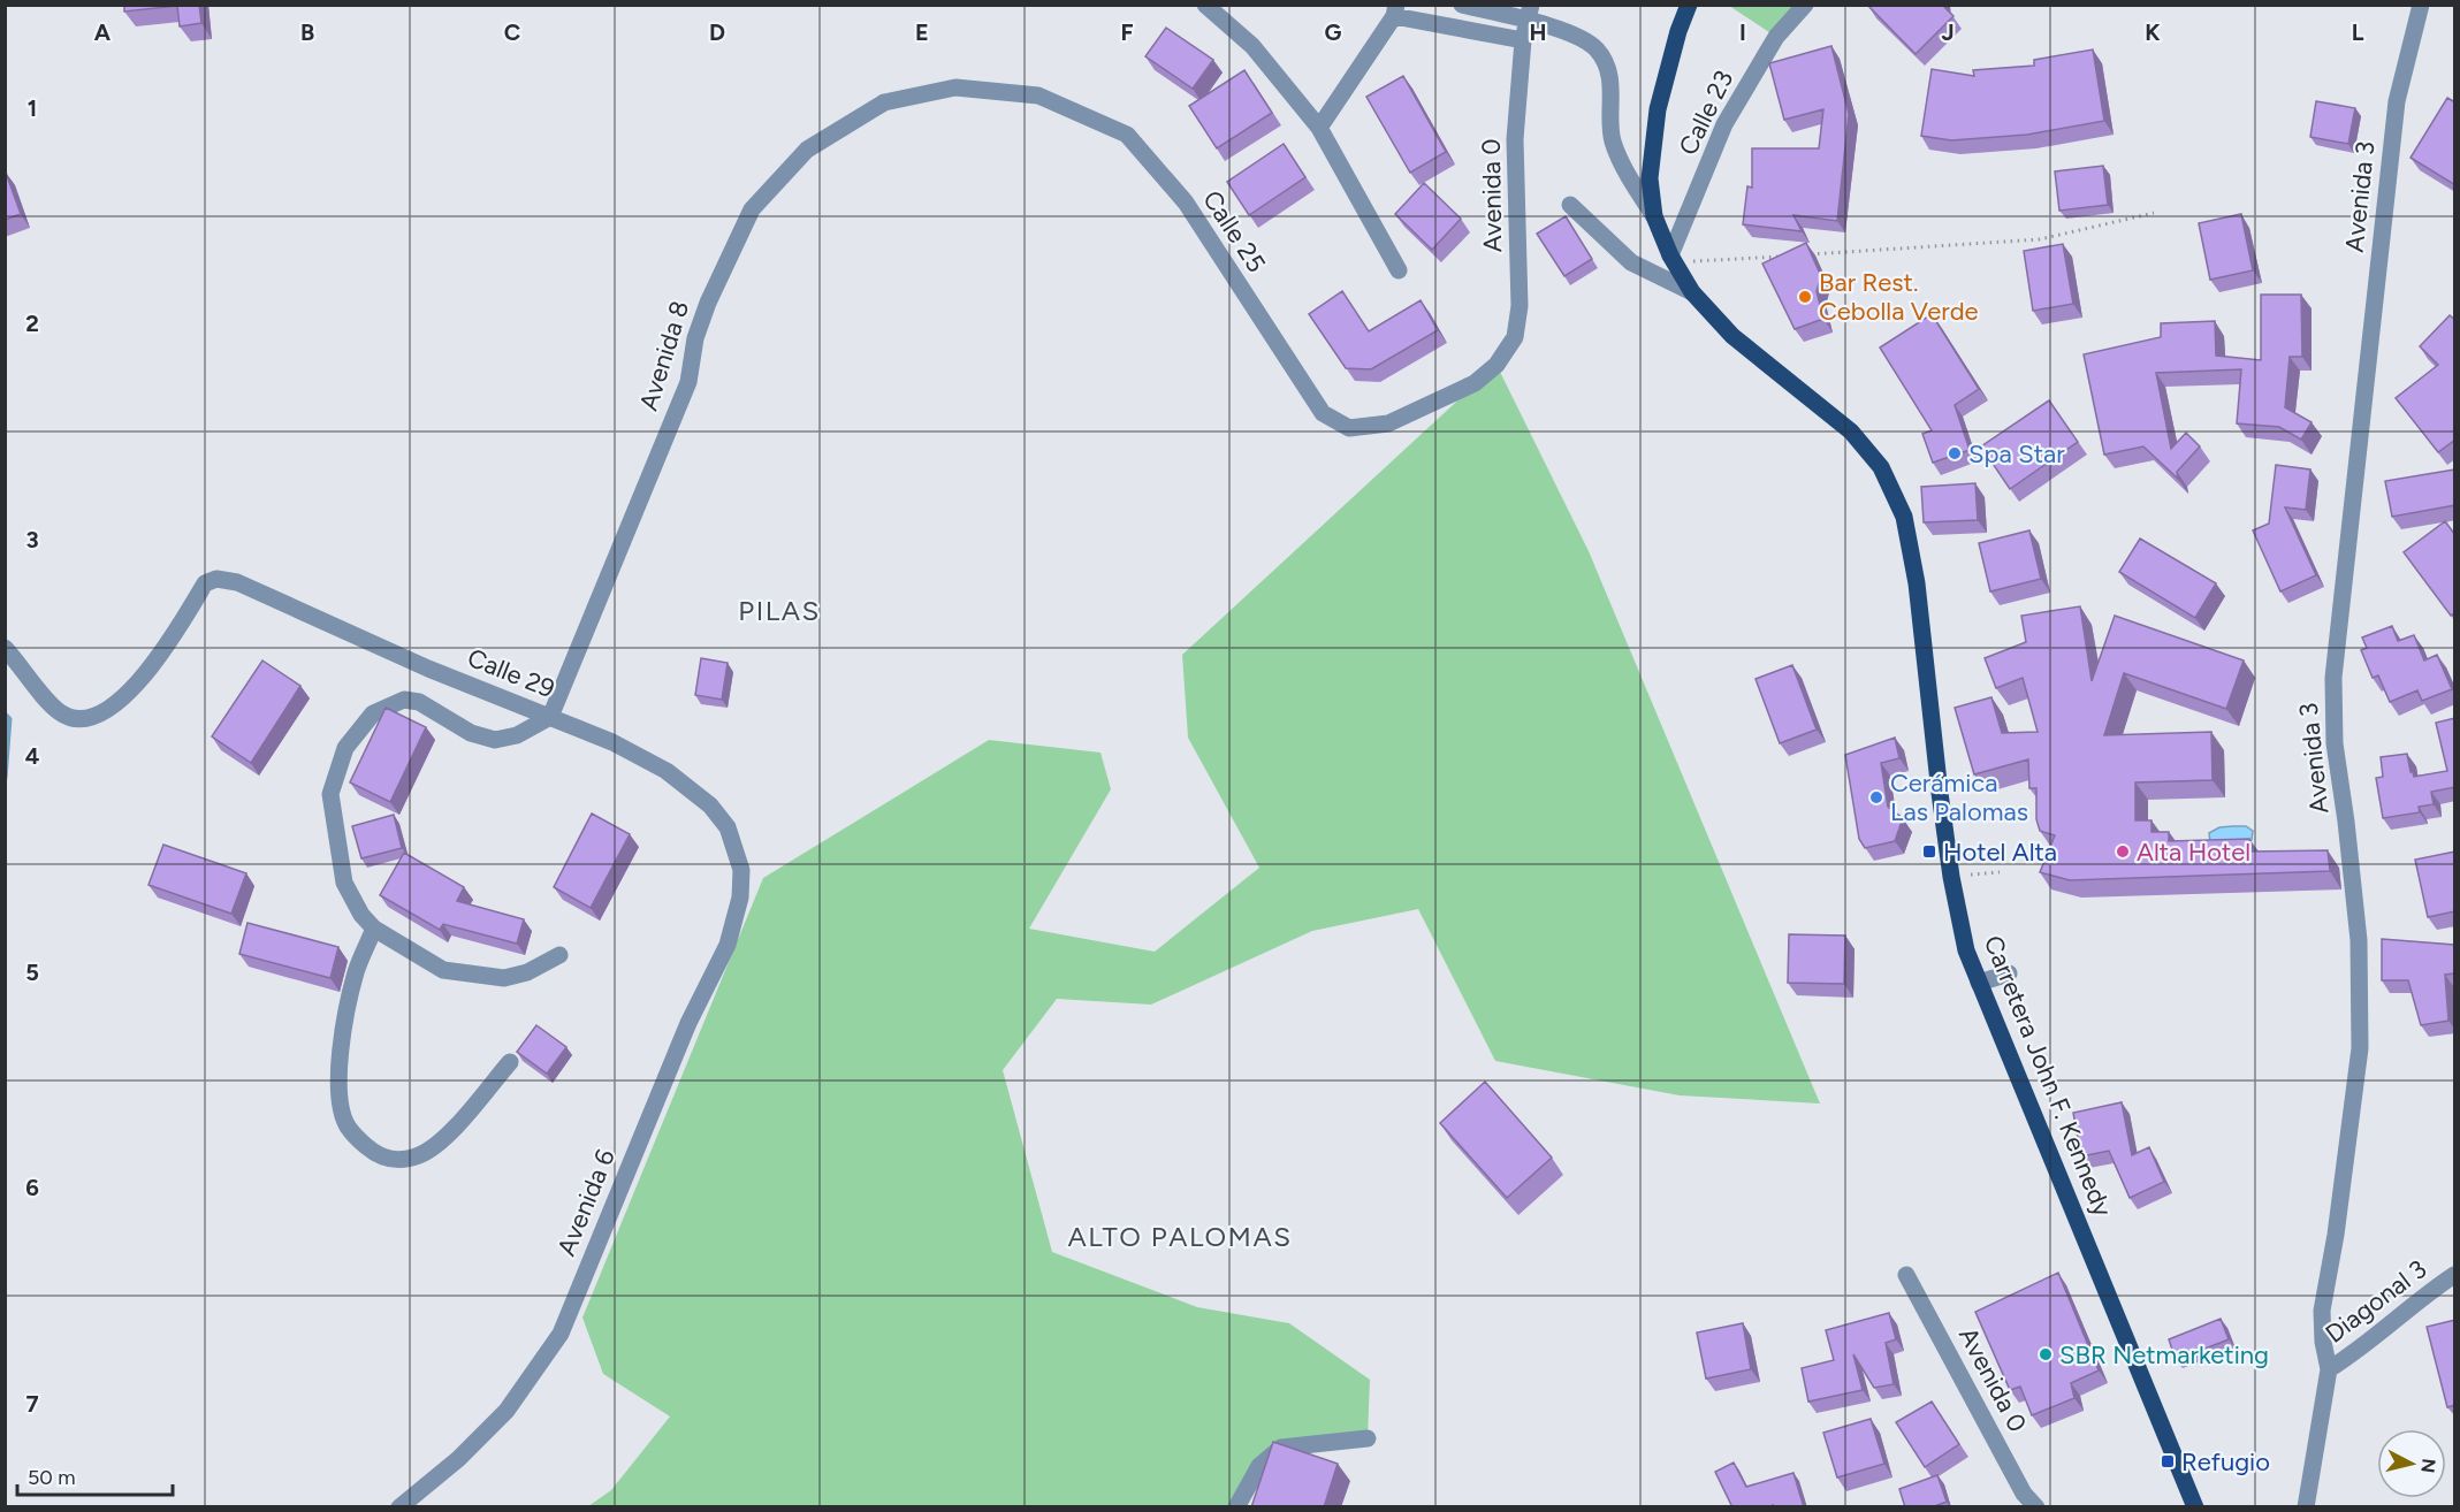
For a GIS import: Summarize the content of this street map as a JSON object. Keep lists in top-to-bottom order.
{
  "streets": {
    "main road": ["Carretera John F. Kennedy"],
    "street": [
      "Calle 23",
      "Avenida 0",
      "Avenida 3",
      "Calle 25",
      "Avenida 8",
      "Calle 29",
      "Avenida 6",
      "Diagonal 3"
    ]
  },
  "crossings": [
    ["Calle 23", "Carretera John F. Kennedy"],
    ["Avenida 0", "Calle 25"],
    ["Avenida 3", "Diagonal 3"],
    ["Calle 25", "Avenida 8"],
    ["Avenida 8", "Calle 29"],
    ["Calle 29", "Avenida 6"]
  ],
  "districts": ["PILAS", "ALTO PALOMAS"],
  "places": {
    "other": [
      "Bar Rest. Cebolla Verde",
      "Spa Star",
      "Cerámica Las Palomas",
      "Alta Hotel",
      "SBR Netmarketing"
    ],
    "transit": ["Hotel Alta", "Refugio"]
  },
  "scale_bar": "50 m",
  "north": "right",
  "grid": {
    "columns": [
      "A",
      "B",
      "C",
      "D",
      "E",
      "F",
      "G",
      "H",
      "I",
      "J",
      "K",
      "L"
    ],
    "rows": [
      "1",
      "2",
      "3",
      "4",
      "5",
      "6",
      "7"
    ]
  }
}
